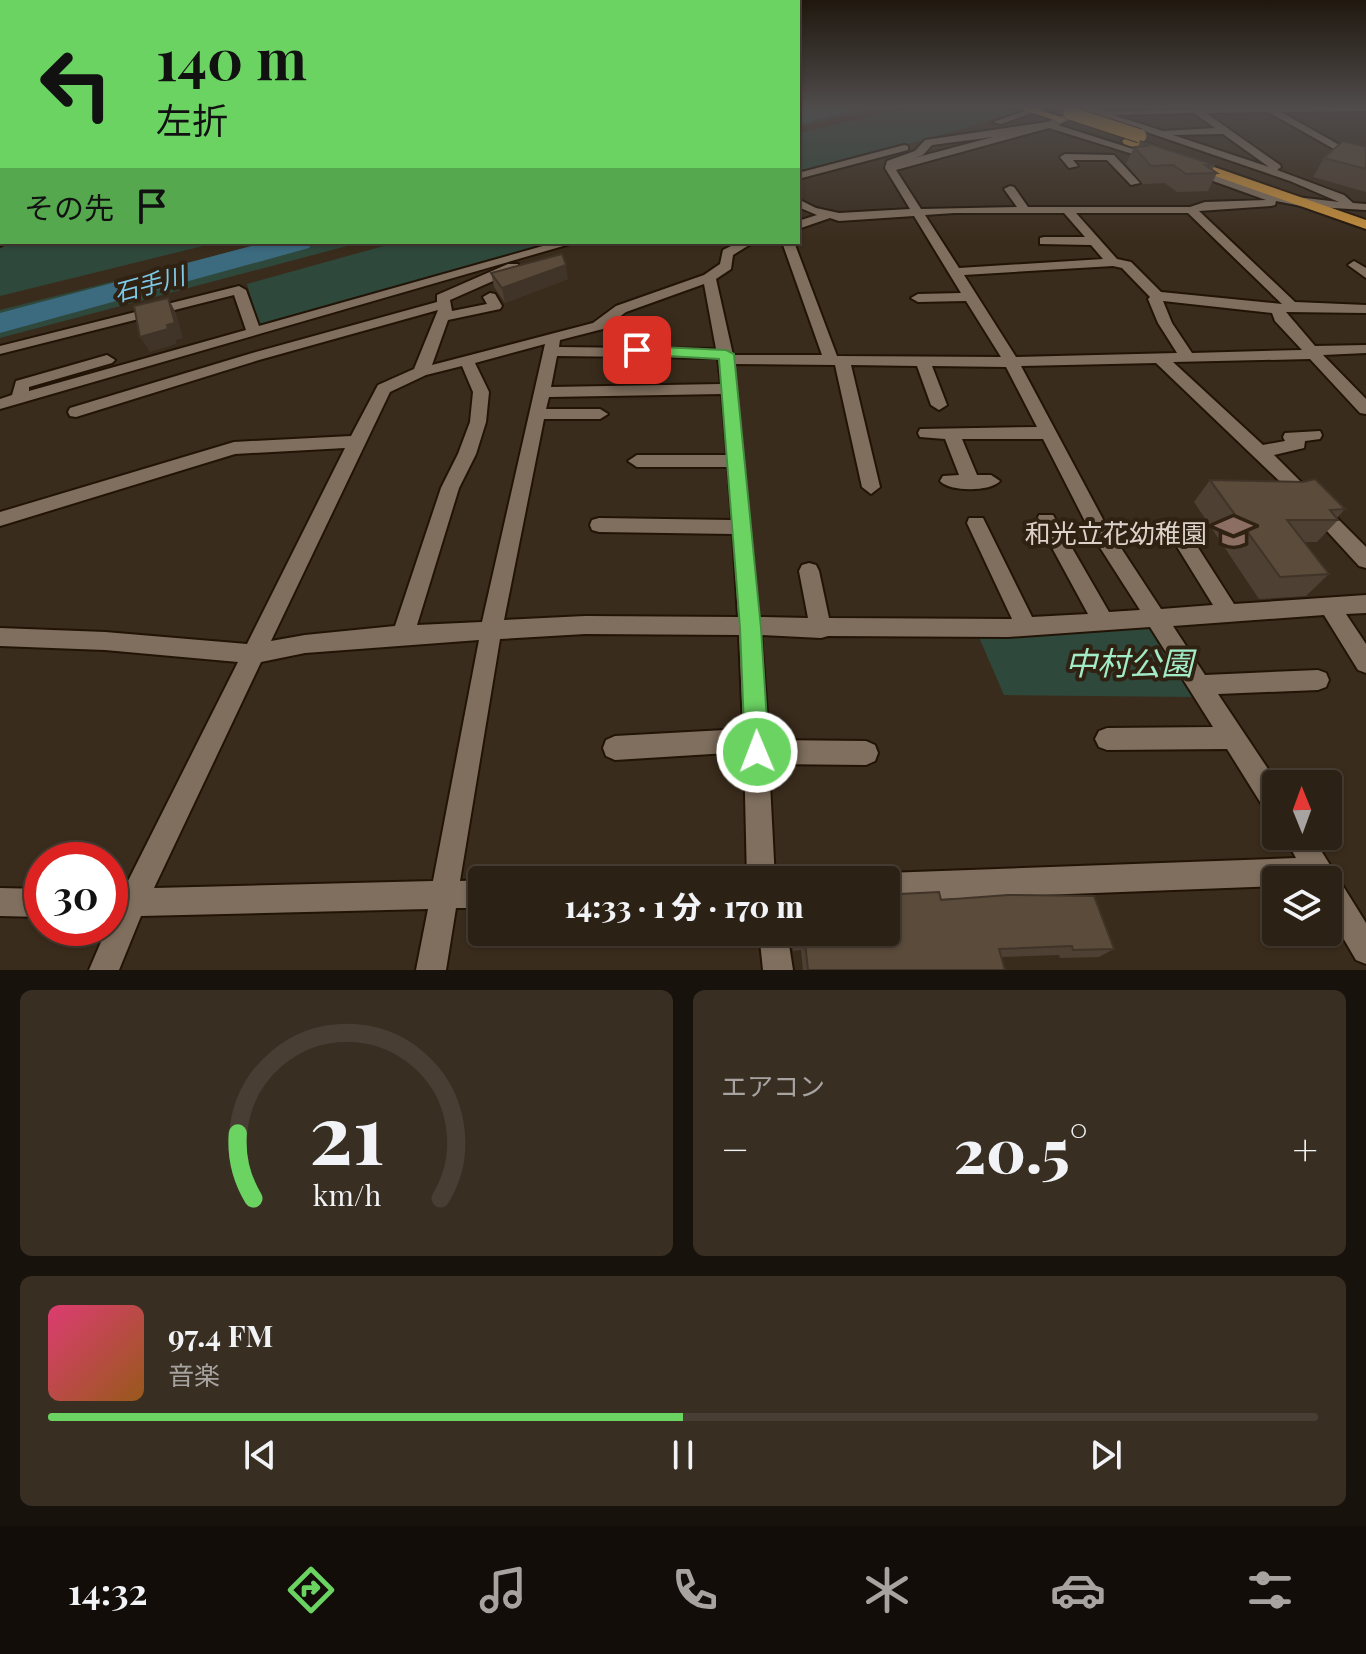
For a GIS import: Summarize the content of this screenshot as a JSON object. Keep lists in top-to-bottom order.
{
  "water": ["石手川"],
  "parks": ["中村公園"],
  "places": {
    "school or university": ["和光立花幼稚園"]
  },
  "north": "top",
  "page": {
    "turn": ["140 m", "左折"],
    "then": "その先",
    "limit": "30",
    "trip": "14:33 · 1 分 · 170 m",
    "tile": "エアコン",
    "heat": ["−", "20.5°", "+"],
    "song": ["97.4 FM", "音楽"],
    "tabs": "14:32",
    "gauge": ["21", "km/h"]
  }
}
